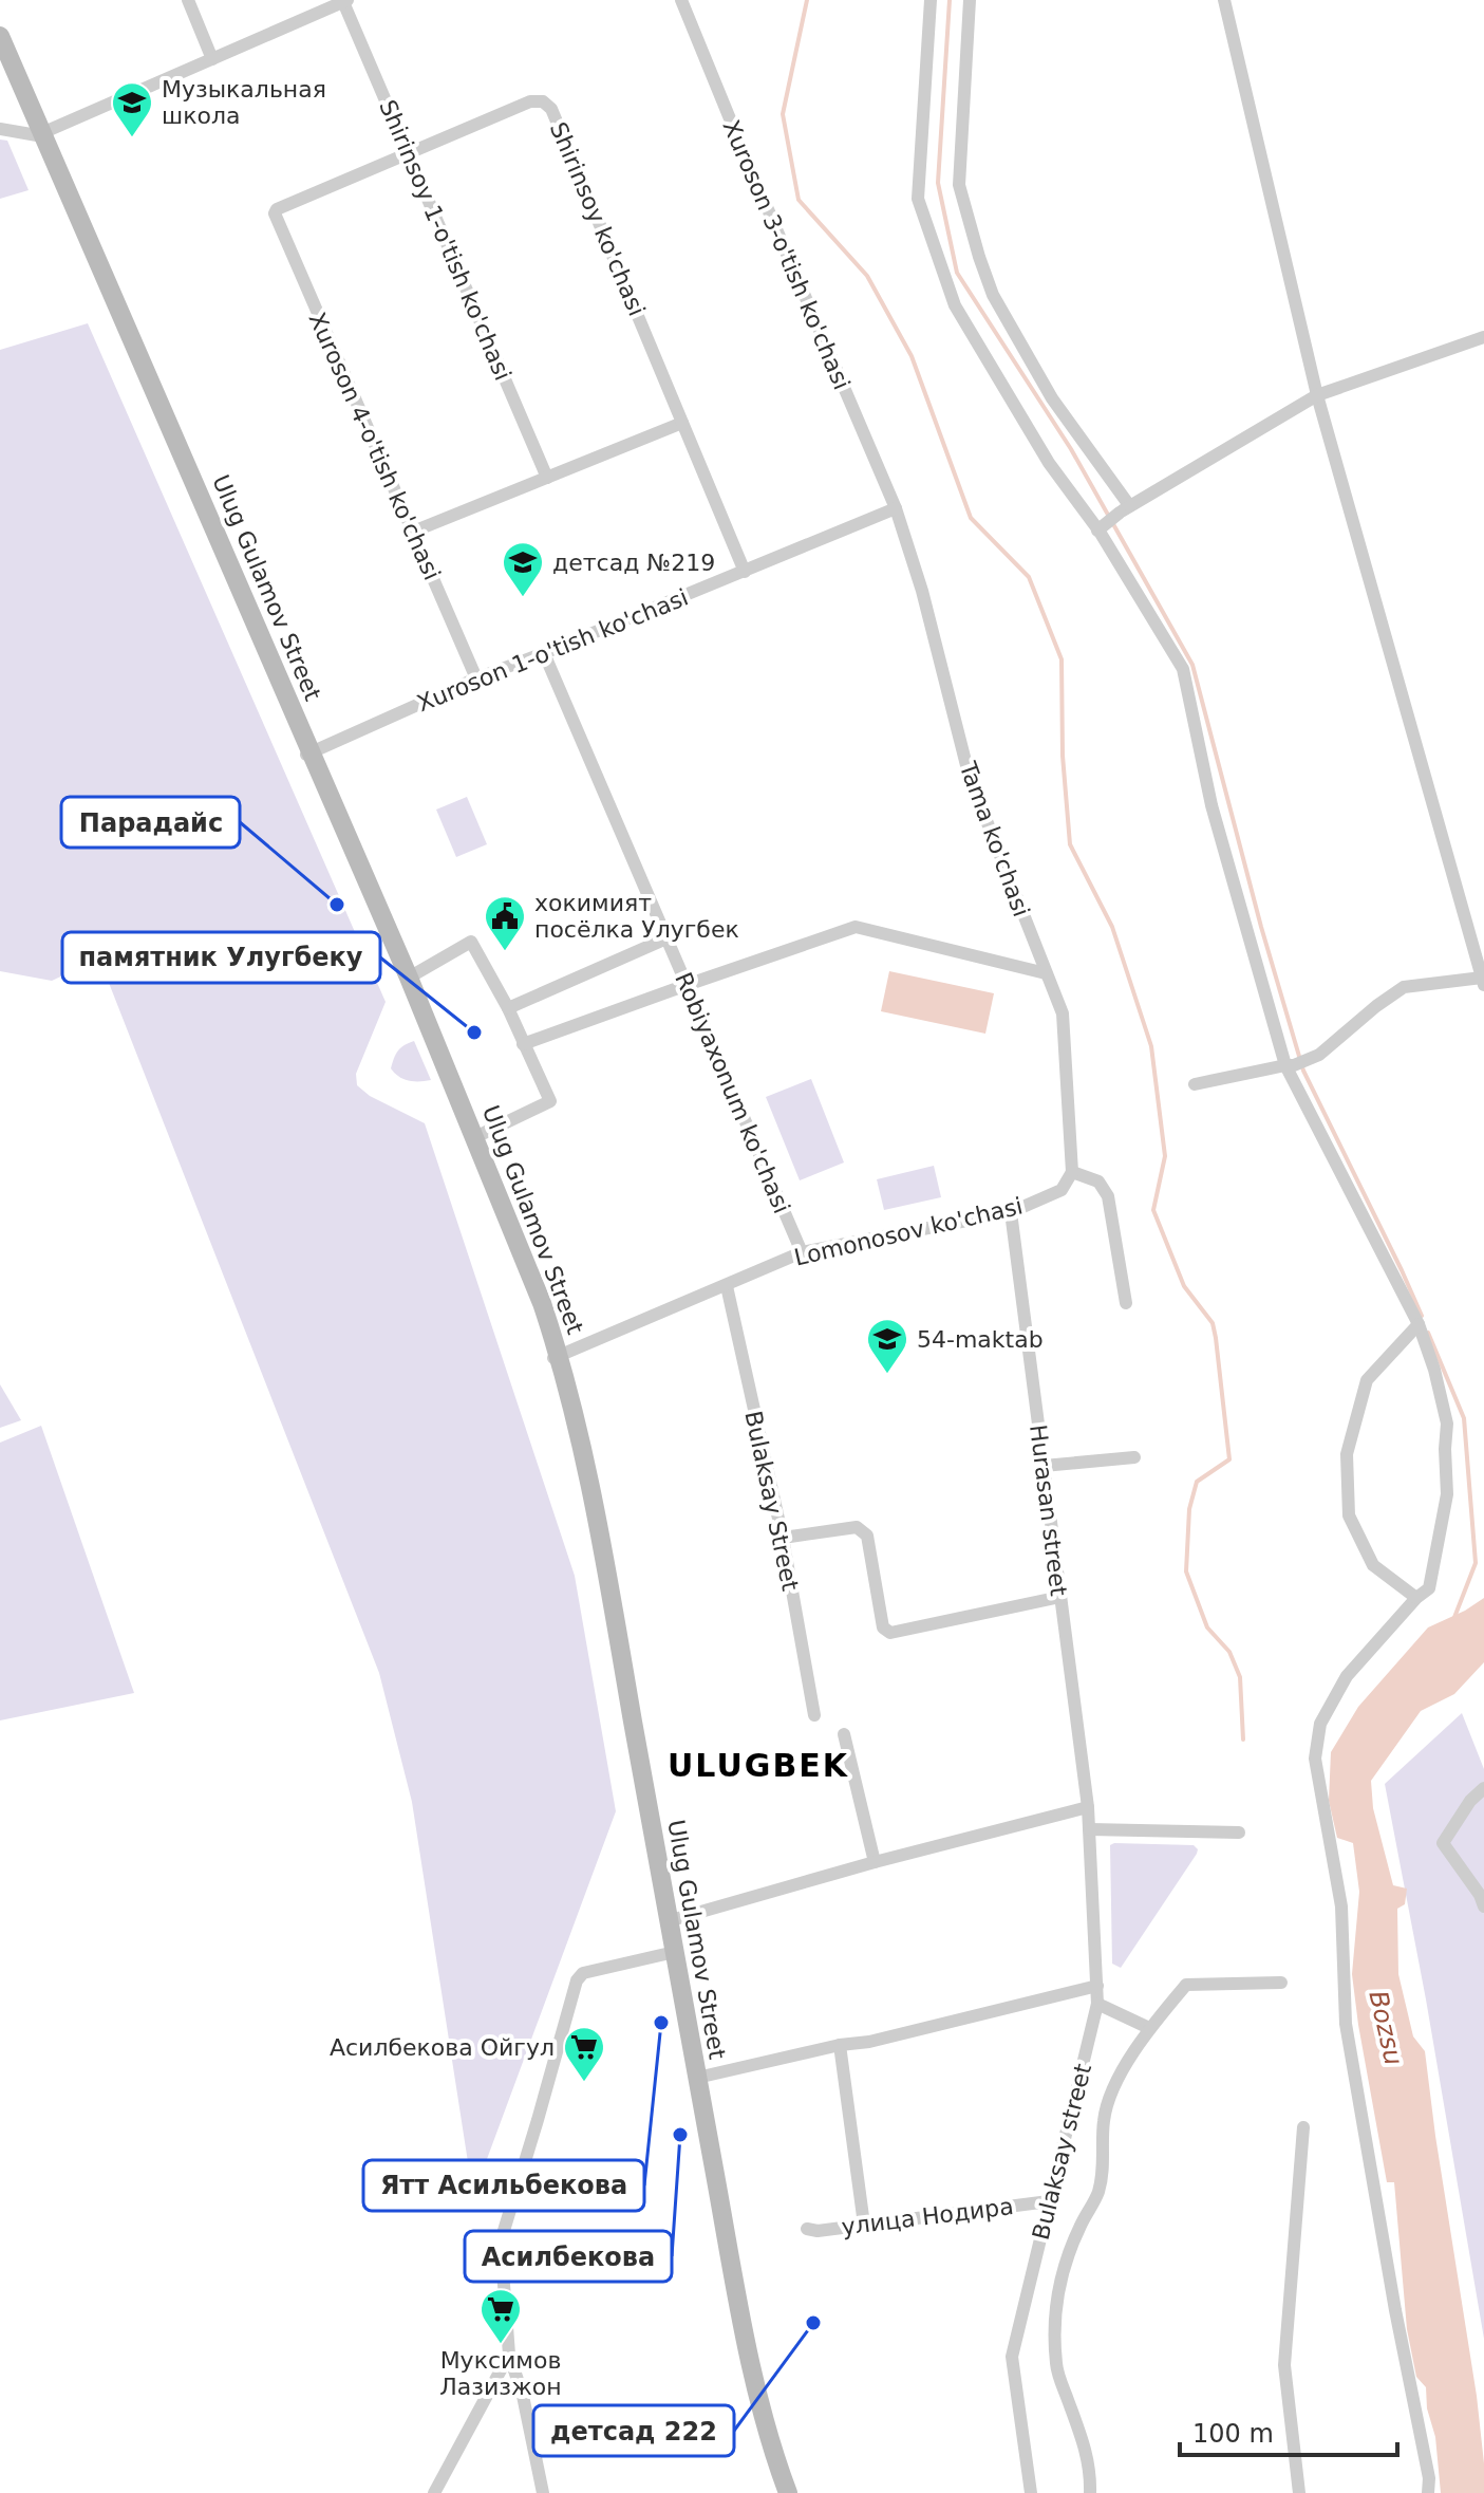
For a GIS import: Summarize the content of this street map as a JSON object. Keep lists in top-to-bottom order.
{
  "streets": {
    "main road": ["Ulug Gulamov Street"],
    "street": [
      "Shirinsoy ko'chasi",
      "Shirinsoy 1-o'tish ko'chasi",
      "Xuroson 3-o'tish ko'chasi",
      "Xuroson 4-o'tish ko'chasi",
      "Хuroson 1-o'tish ko'chasi",
      "Tama ko'chasi",
      "Robiyaxonum ko'chasi",
      "Lomonosov ko'chasi",
      "Bulaksay Street",
      "Hurasan street",
      "Bulaksay street",
      "улица Нодира"
    ]
  },
  "crossings": [
    ["Shirinsoy ko'chasi", "Shirinsoy 1-o'tish ko'chasi"],
    ["Shirinsoy ko'chasi", "Xuroson 4-o'tish ko'chasi"],
    ["Shirinsoy ko'chasi", "Хuroson 1-o'tish ko'chasi"],
    ["Xuroson 3-o'tish ko'chasi", "Хuroson 1-o'tish ko'chasi"],
    ["Xuroson 3-o'tish ko'chasi", "Tama ko'chasi"],
    ["Xuroson 4-o'tish ko'chasi", "Хuroson 1-o'tish ko'chasi"],
    ["Ulug Gulamov Street", "Хuroson 1-o'tish ko'chasi"],
    ["Ulug Gulamov Street", "Lomonosov ko'chasi"],
    ["Хuroson 1-o'tish ko'chasi", "Tama ko'chasi"],
    ["Хuroson 1-o'tish ko'chasi", "Robiyaxonum ko'chasi"],
    ["Tama ko'chasi", "Lomonosov ko'chasi"],
    ["Robiyaxonum ko'chasi", "Lomonosov ko'chasi"],
    ["Lomonosov ko'chasi", "Bulaksay Street"],
    ["Lomonosov ko'chasi", "Hurasan street"],
    ["Hurasan street", "Bulaksay street"],
    ["Bulaksay street", "улица Нодира"]
  ],
  "districts": ["ULUGBEK"],
  "water": ["Bozsu"],
  "places": {
    "school or university": ["Музыкальная школа", "детсад №219", "54-maktab"],
    "other": [
      "Парадайс",
      "памятник Улугбеку",
      "Ятт Асильбекова",
      "Асилбекова",
      "детсад 222"
    ],
    "public building": ["хокимият посёлка Улугбек"],
    "supermarket": ["Асилбекова Ойгул", "Муксимов Лазизжон"]
  },
  "scale_bar": "100 m"
}
